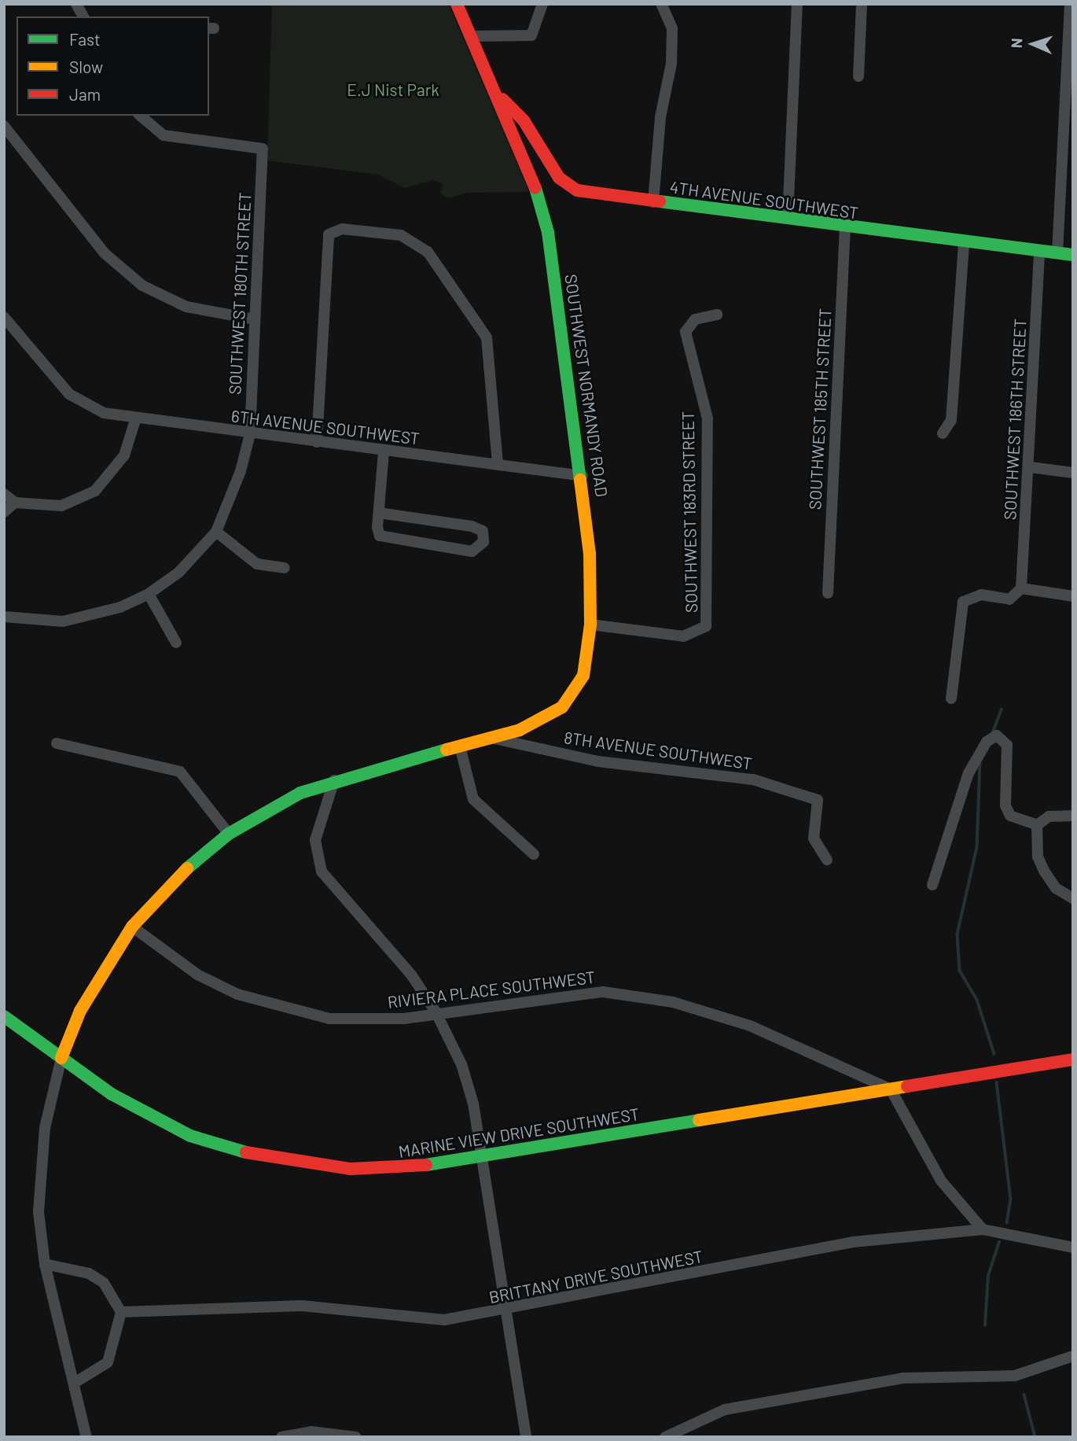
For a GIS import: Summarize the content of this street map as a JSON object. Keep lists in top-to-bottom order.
{
  "streets": {
    "street": [
      "4TH AVENUE SOUTHWEST",
      "SOUTHWEST 180TH STREET",
      "SOUTHWEST NORMANDY ROAD",
      "SOUTHWEST 185TH STREET",
      "SOUTHWEST 186TH STREET",
      "6TH AVENUE SOUTHWEST",
      "SOUTHWEST 183RD STREET",
      "8TH AVENUE SOUTHWEST",
      "RIVIERA PLACE SOUTHWEST",
      "MARINE VIEW DRIVE SOUTHWEST",
      "BRITTANY DRIVE SOUTHWEST"
    ]
  },
  "crossings": [
    ["4TH AVENUE SOUTHWEST", "SOUTHWEST NORMANDY ROAD"],
    ["4TH AVENUE SOUTHWEST", "SOUTHWEST 185TH STREET"],
    ["4TH AVENUE SOUTHWEST", "SOUTHWEST 186TH STREET"],
    ["SOUTHWEST 180TH STREET", "6TH AVENUE SOUTHWEST"],
    ["SOUTHWEST NORMANDY ROAD", "6TH AVENUE SOUTHWEST"],
    ["SOUTHWEST NORMANDY ROAD", "SOUTHWEST 183RD STREET"],
    ["SOUTHWEST NORMANDY ROAD", "8TH AVENUE SOUTHWEST"],
    ["SOUTHWEST NORMANDY ROAD", "RIVIERA PLACE SOUTHWEST"],
    ["SOUTHWEST NORMANDY ROAD", "MARINE VIEW DRIVE SOUTHWEST"],
    ["RIVIERA PLACE SOUTHWEST", "MARINE VIEW DRIVE SOUTHWEST"]
  ],
  "parks": ["E.J Nist Park"],
  "legend": ["Fast", "Slow", "Jam"],
  "north": "left"
}
